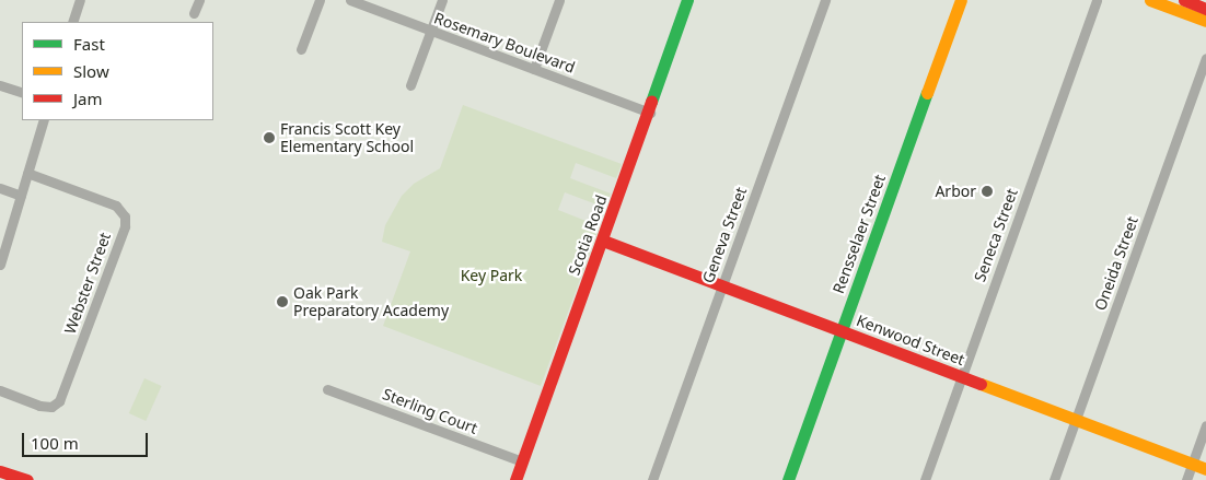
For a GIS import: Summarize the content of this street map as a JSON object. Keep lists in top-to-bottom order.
{
  "streets": {
    "street": [
      "Rosemary Boulevard",
      "Rensselaer Street",
      "Scotia Road",
      "Geneva Street",
      "Seneca Street",
      "Oneida Street",
      "Webster Street",
      "Kenwood Street",
      "Sterling Court"
    ]
  },
  "crossings": [
    ["Rosemary Boulevard", "Scotia Road"],
    ["Rensselaer Street", "Kenwood Street"],
    ["Scotia Road", "Kenwood Street"],
    ["Scotia Road", "Sterling Court"],
    ["Geneva Street", "Kenwood Street"],
    ["Seneca Street", "Kenwood Street"],
    ["Oneida Street", "Kenwood Street"]
  ],
  "parks": ["Key Park"],
  "places": ["Francis Scott Key Elementary School", "Arbor", "Oak Park Preparatory Academy"],
  "legend": ["Fast", "Slow", "Jam"],
  "scale_bar": "100 m"
}
